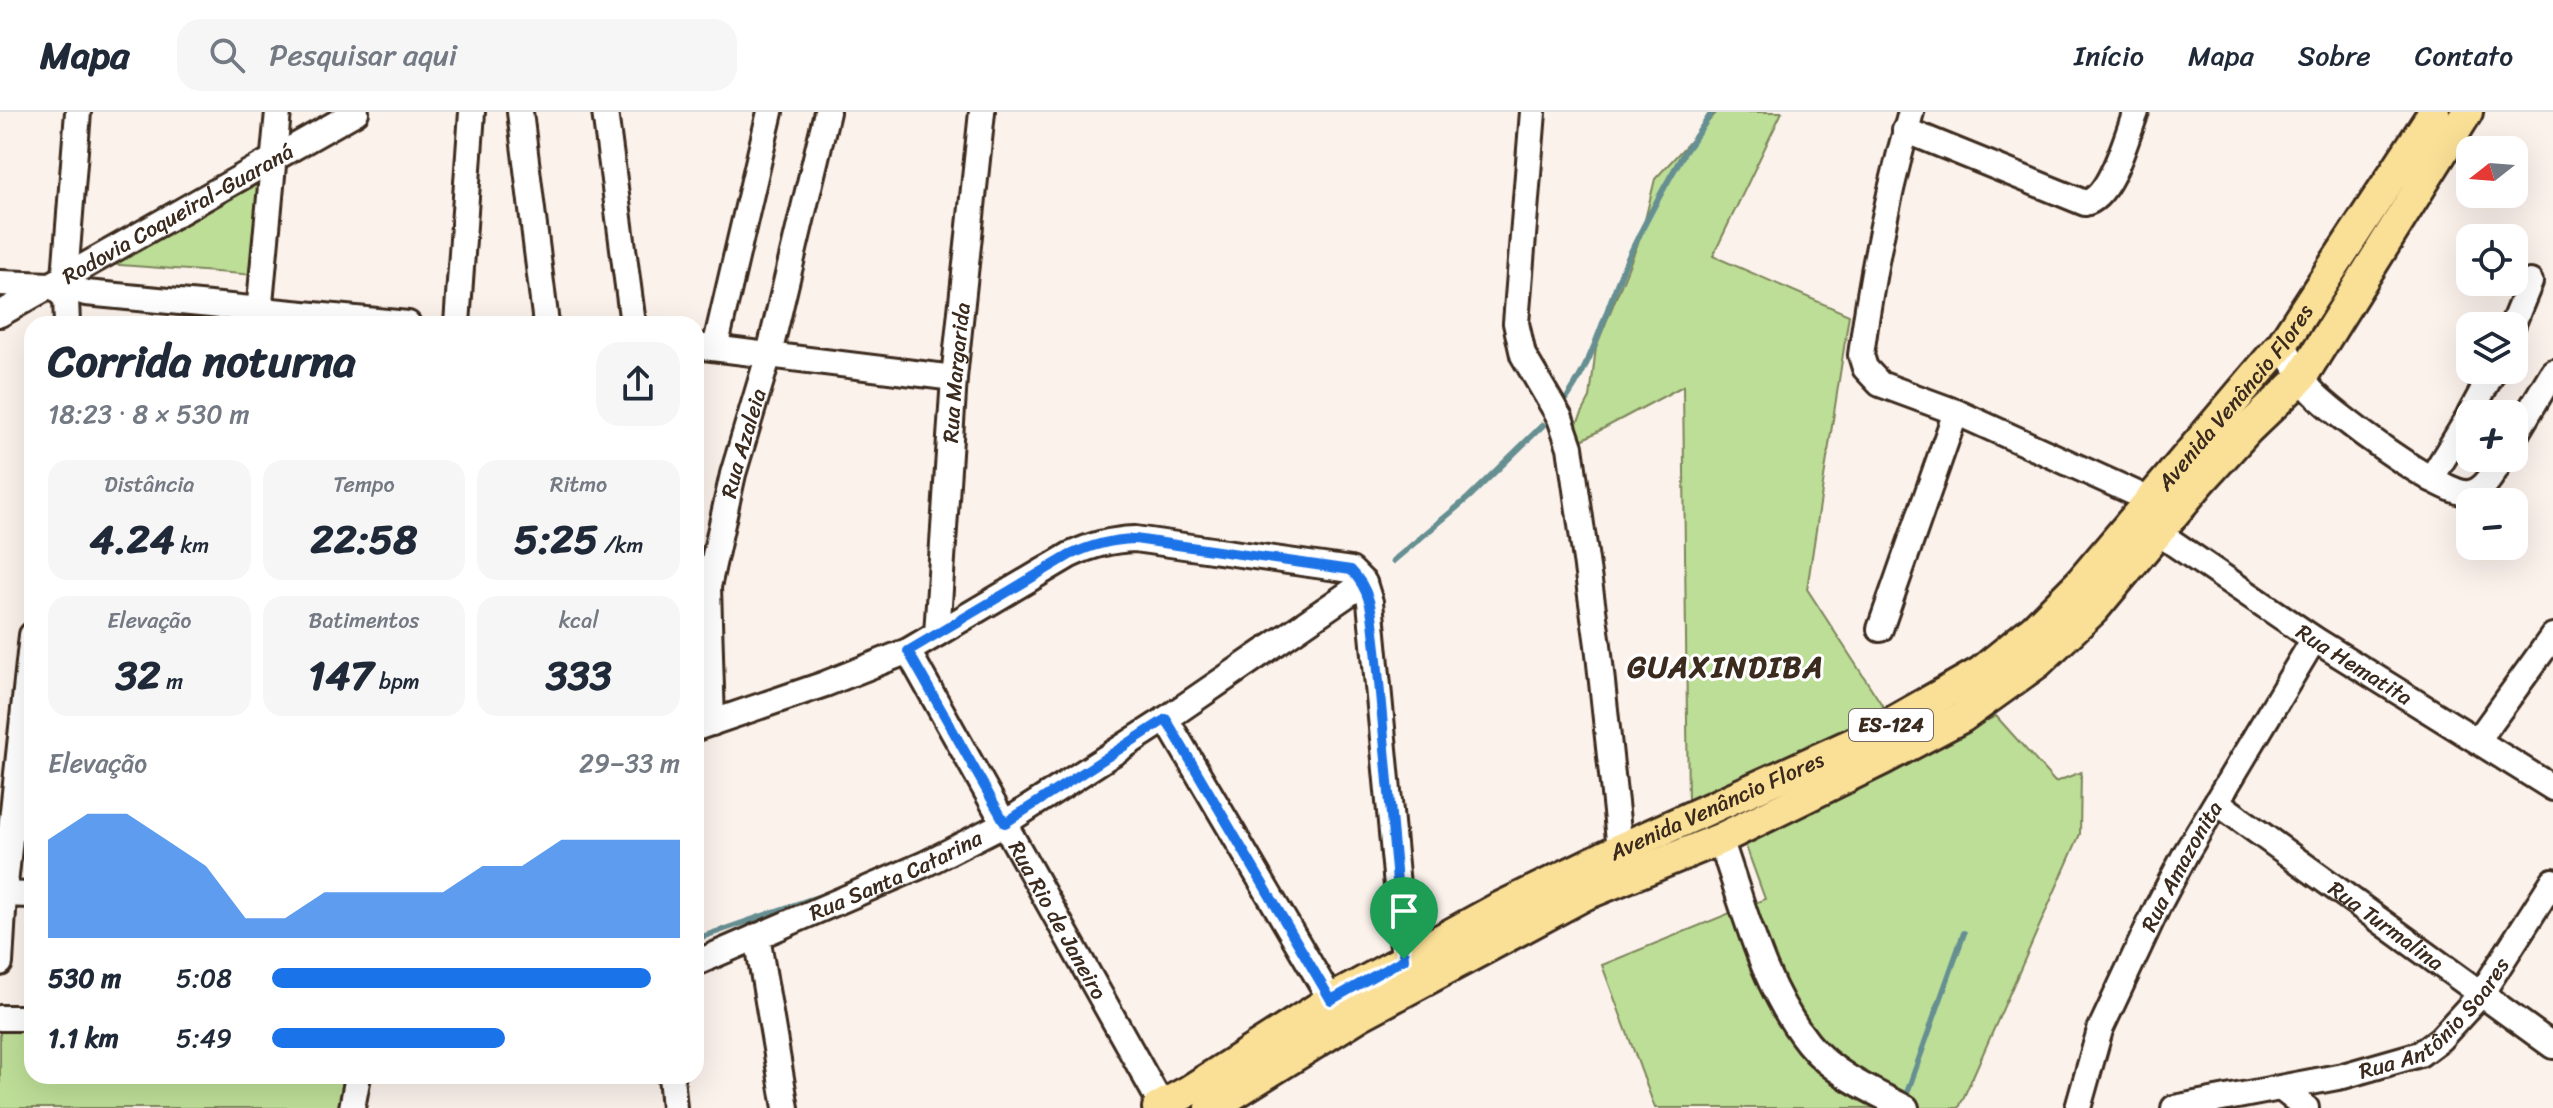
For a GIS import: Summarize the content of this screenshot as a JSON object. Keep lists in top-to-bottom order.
{
  "streets": {
    "main road": ["Avenida Venâncio Flores", "ES-124"],
    "street": [
      "Rodovia Coqueiral-Guaraná",
      "Rua Margarida",
      "Rua Azaleia",
      "Rua Hematita",
      "Rua Amazonita",
      "Rua Santa Catarina",
      "Rua Rio de Janeiro",
      "Rua Turmalina",
      "Rua Antônio Soares"
    ]
  },
  "crossings": [
    ["Avenida Venâncio Flores", "Rua Hematita"],
    ["Avenida Venâncio Flores", "Rua Rio de Janeiro"],
    ["Rua Hematita", "Rua Amazonita"],
    ["Rua Amazonita", "Rua Turmalina"],
    ["Rua Santa Catarina", "Rua Rio de Janeiro"],
    ["Rua Turmalina", "Rua Antônio Soares"]
  ],
  "districts": ["GUAXINDIBA"],
  "north": "left",
  "page": {
    "header": "Mapa",
    "search": "Pesquisar aqui",
    "nav": [
      "Início",
      "Mapa",
      "Sobre",
      "Contato"
    ],
    "map_buttons": ["+", "−"],
    "heading": ["Corrida noturna", "18:23 · 8 × 530 m"],
    "stats": [
      ["Distância", "4.24 km"],
      ["Tempo", "22:58"],
      ["Ritmo", "5:25 /km"],
      ["Elevação", "32 m"],
      ["Batimentos", "147 bpm"],
      ["kcal", "333"]
    ],
    "chart": ["Elevação", "29–33 m"],
    "list": [
      {
        "name": "530 m",
        "note": "5:08"
      },
      {
        "name": "1.1 km",
        "note": "5:49"
      }
    ]
  }
}
